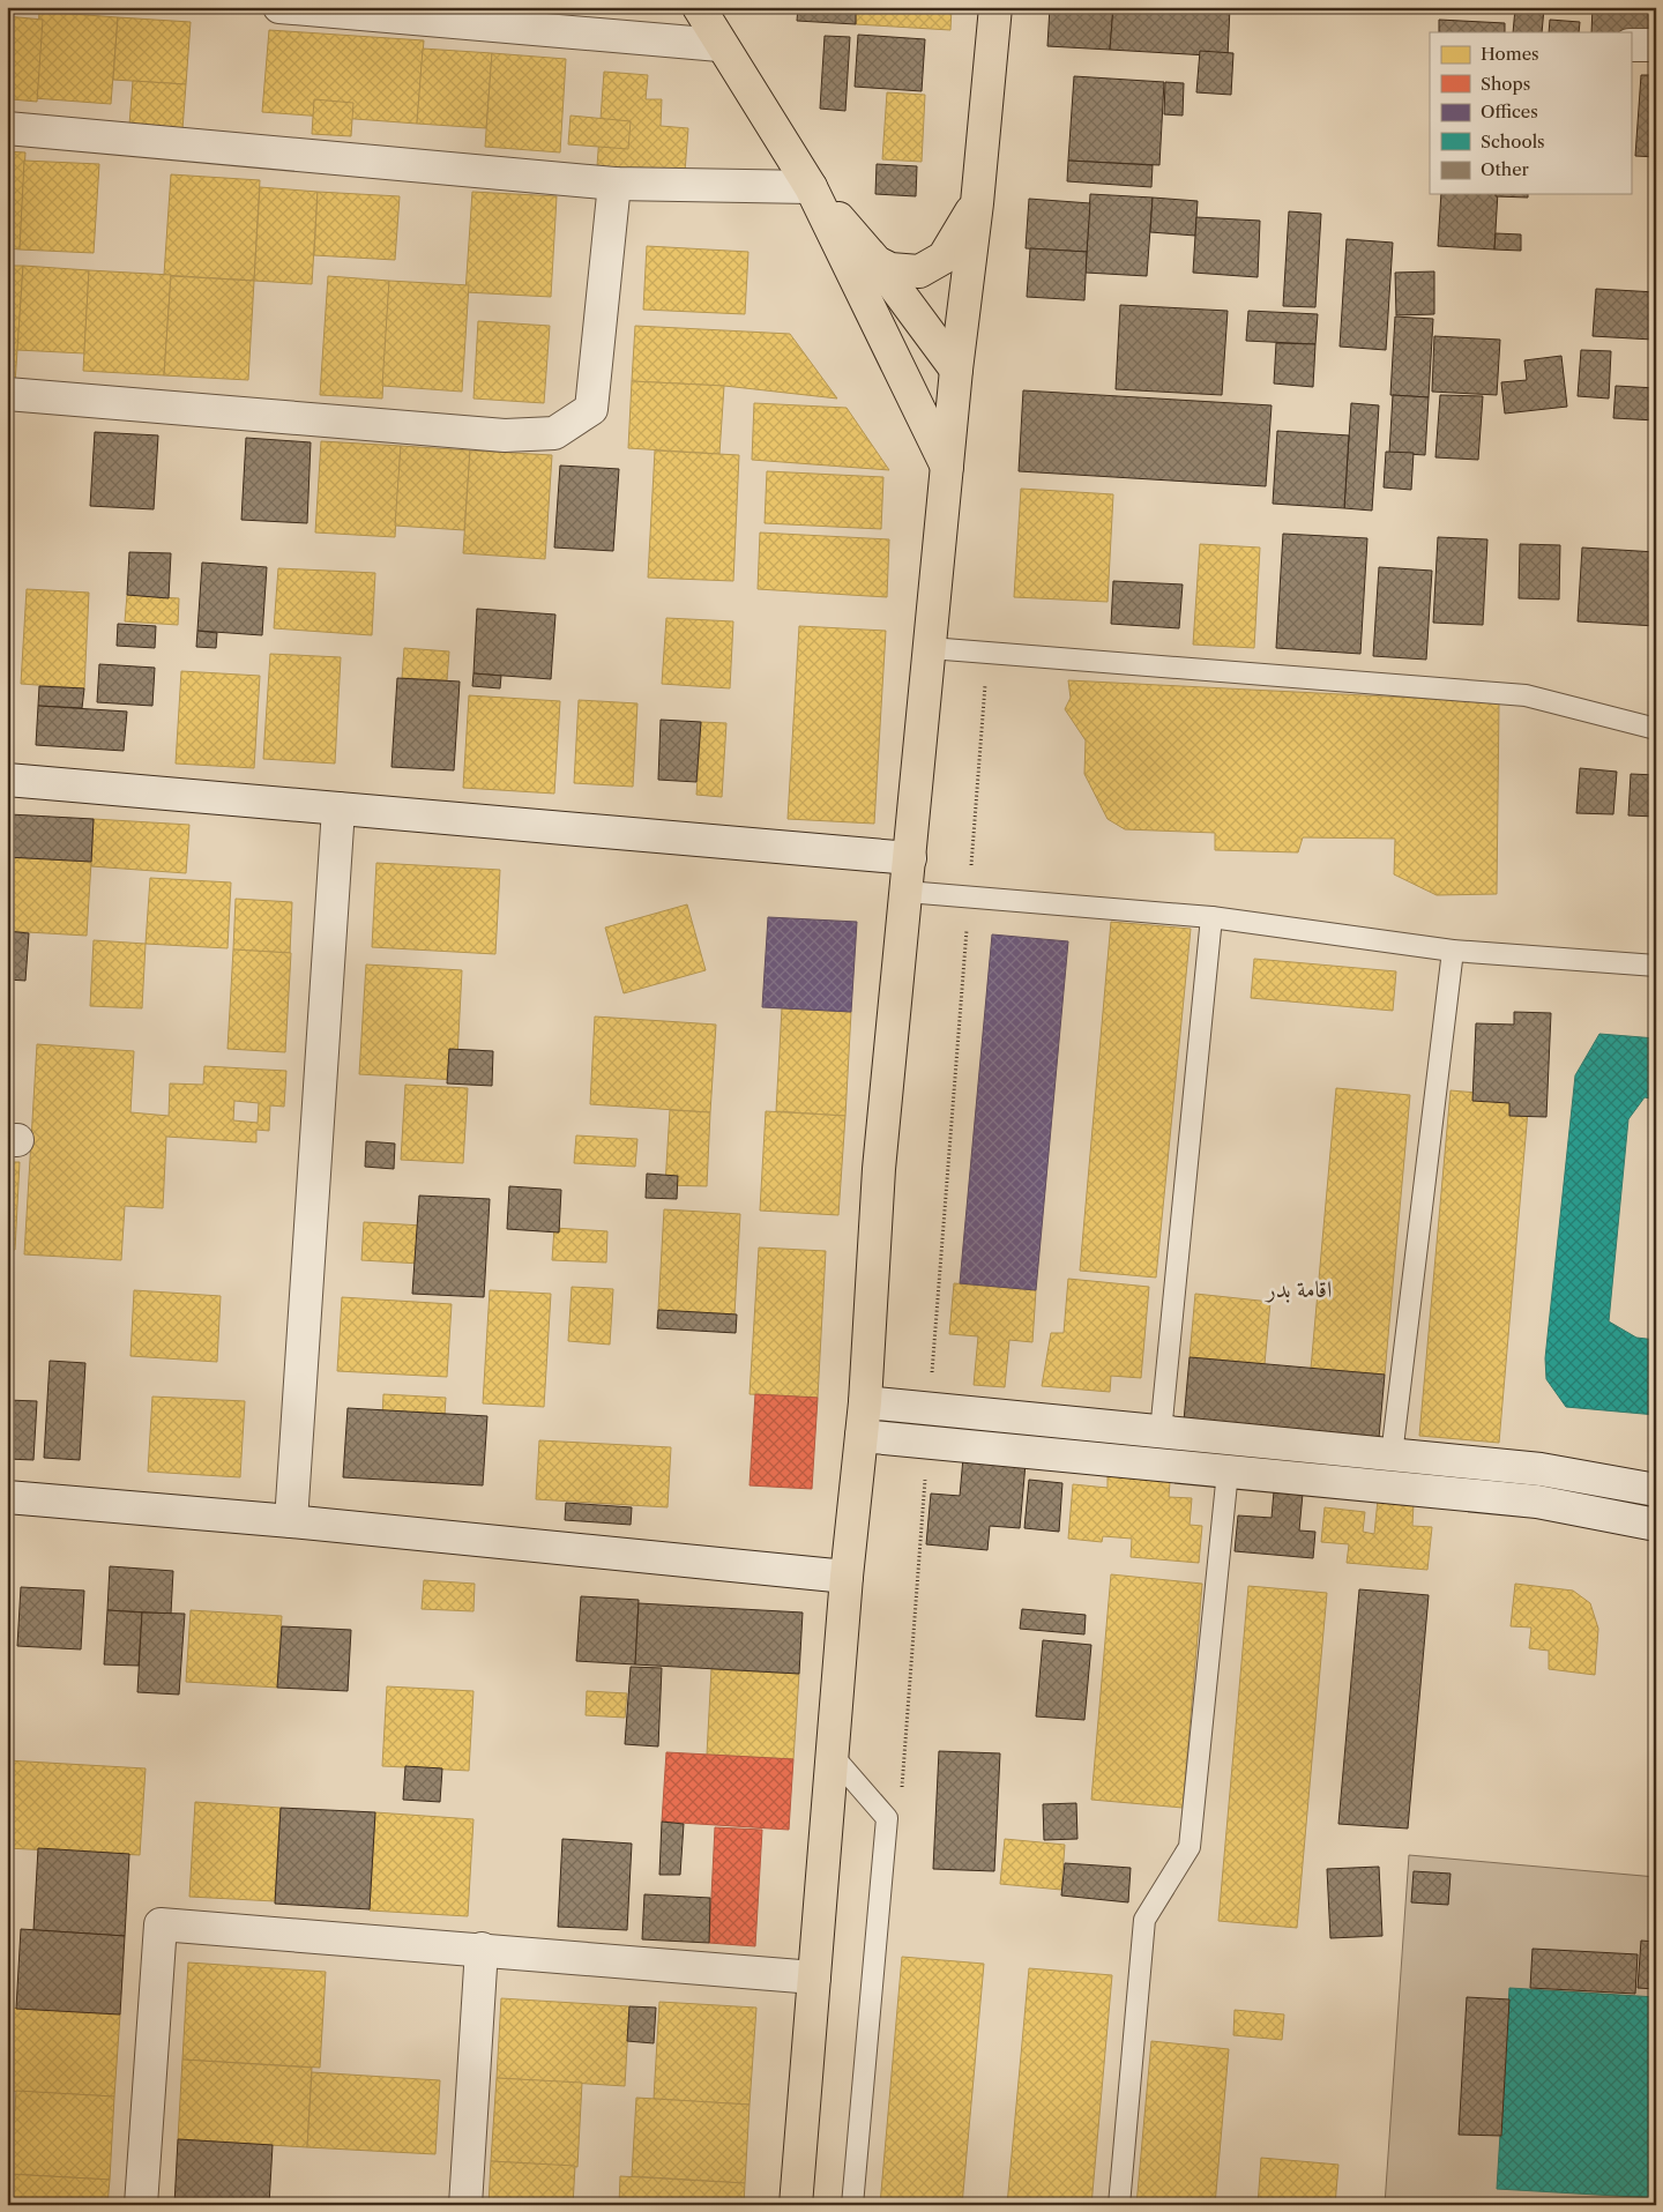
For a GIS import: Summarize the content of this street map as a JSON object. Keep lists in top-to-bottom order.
{
  "districts": ["اقامة بدر"],
  "legend": [
    "Homes",
    "Shops",
    "Offices",
    "Schools",
    "Other"
  ]
}
